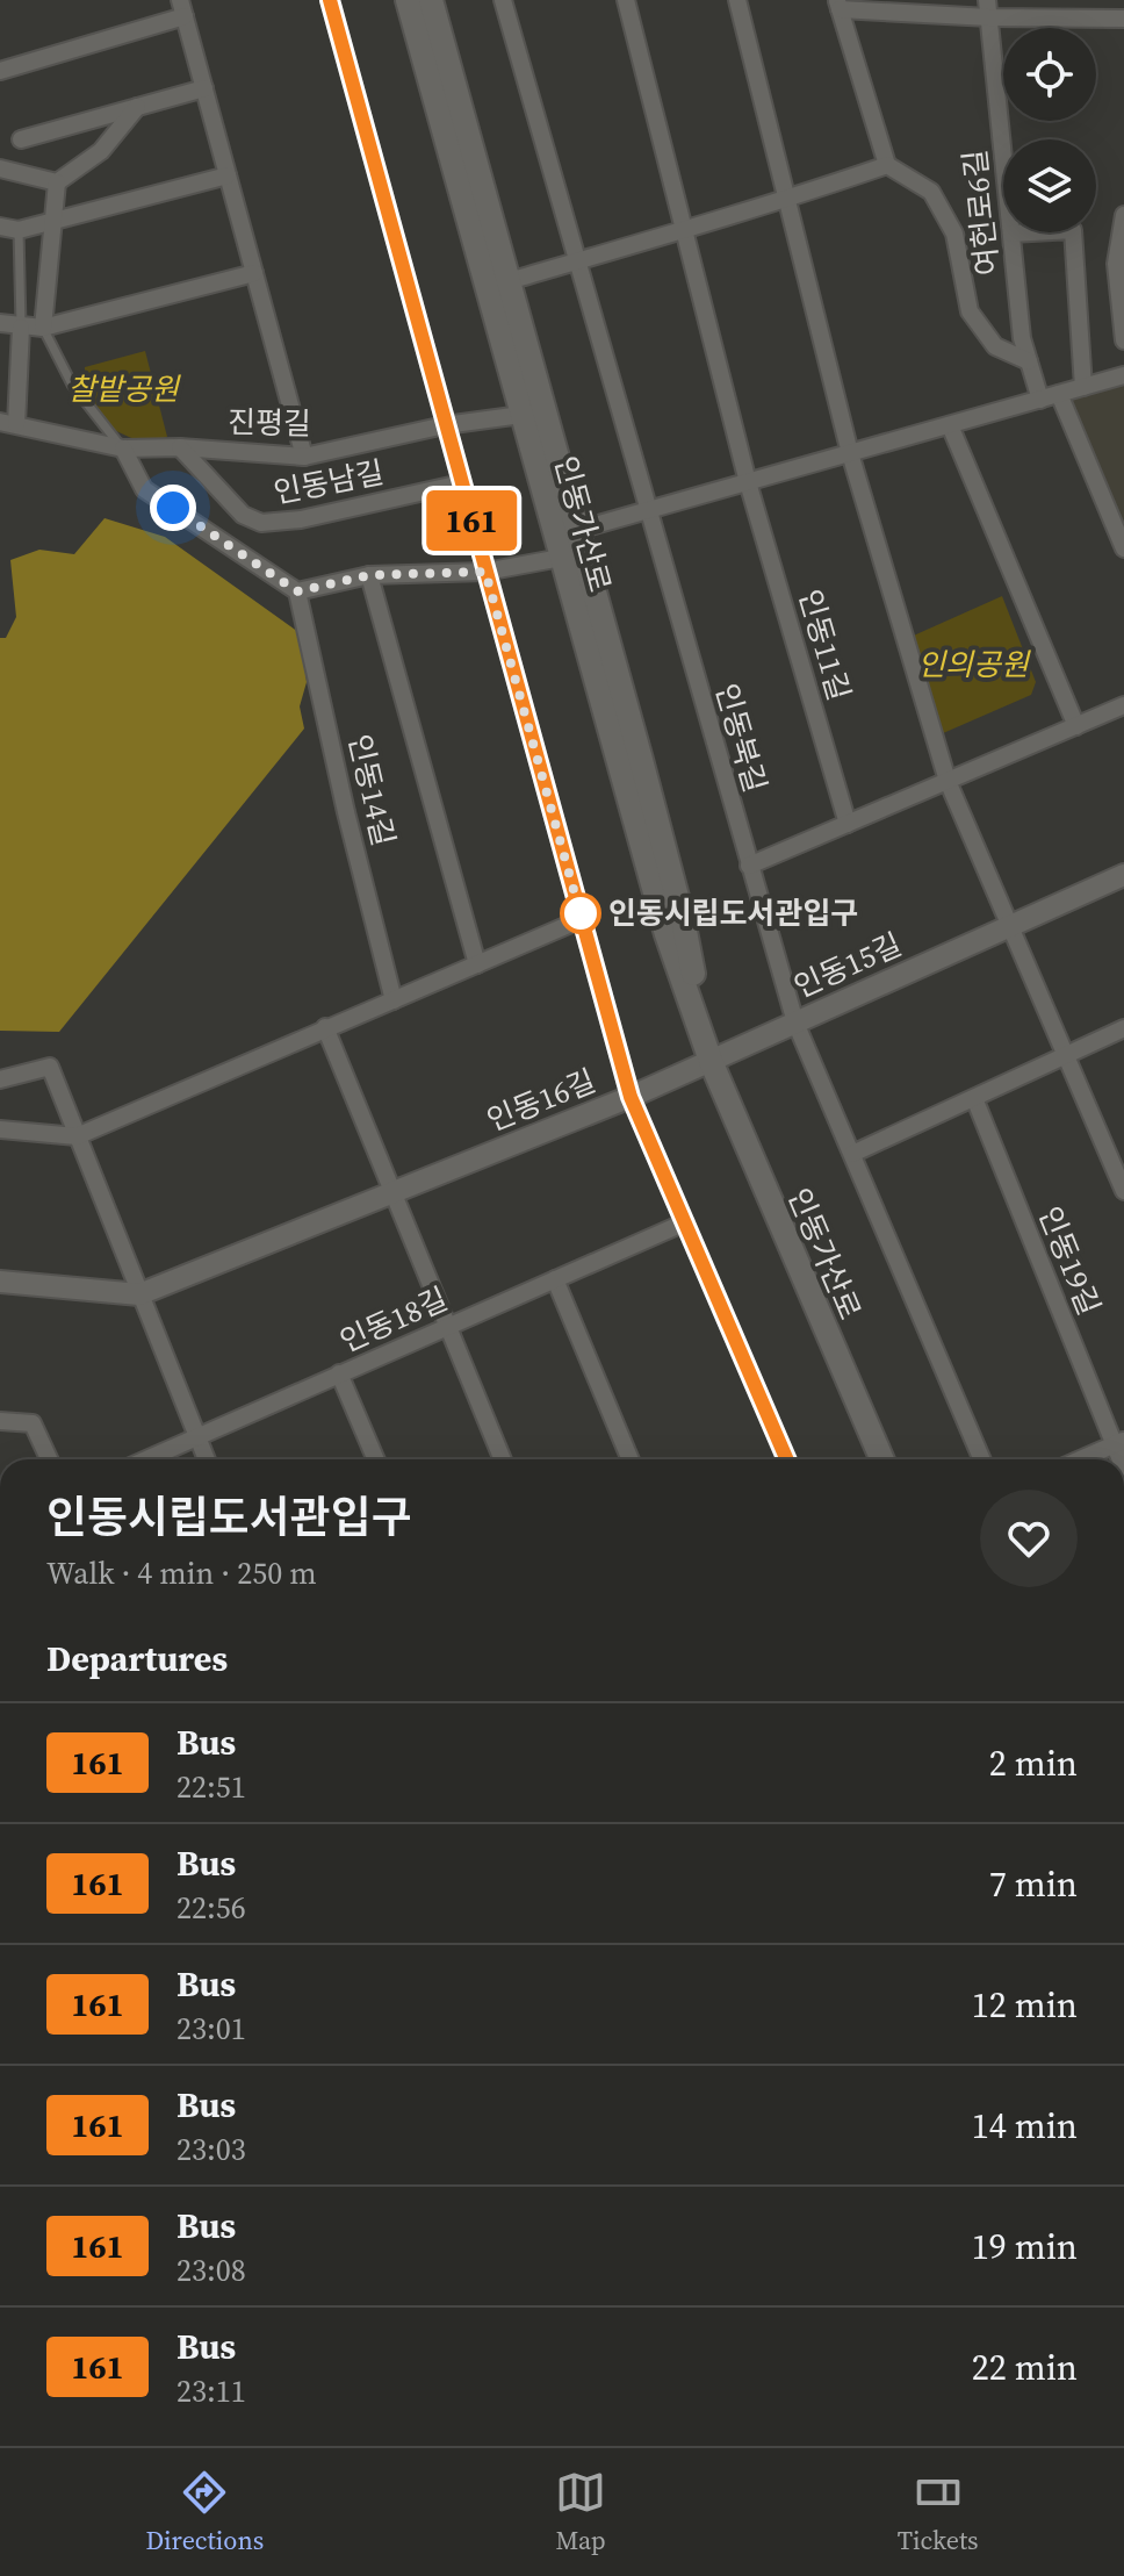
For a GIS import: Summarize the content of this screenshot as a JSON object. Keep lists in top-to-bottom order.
{
  "streets": {
    "main road": ["인동가산로"],
    "street": [
      "여헌로6길",
      "진평길",
      "인동남길",
      "인동11길",
      "인동북길",
      "인동14길",
      "인동15길",
      "인동16길",
      "인동19길",
      "인동18길"
    ]
  },
  "crossings": [
    ["진평길", "인동남길"],
    ["진평길", "인동가산로"],
    ["인동가산로", "인동15길"],
    ["인동가산로", "인동16길"],
    ["인동북길", "인동15길"],
    ["인동15길", "인동16길"]
  ],
  "parks": ["찰밭공원", "인의공원"],
  "places": ["인동시립도서관입구"],
  "lines": ["bus line 161"],
  "page": {
    "on_map": "161",
    "heading": [
      ["인동시립도서관입구", "Walk · 4 min · 250 m"],
      "Departures"
    ],
    "list": [
      {
        "mark": "161",
        "name": "Bus",
        "note": "22:51",
        "value": "2 min"
      },
      {
        "mark": "161",
        "name": "Bus",
        "note": "22:56",
        "value": "7 min"
      },
      {
        "mark": "161",
        "name": "Bus",
        "note": "23:01",
        "value": "12 min"
      },
      {
        "mark": "161",
        "name": "Bus",
        "note": "23:03",
        "value": "14 min"
      },
      {
        "mark": "161",
        "name": "Bus",
        "note": "23:08",
        "value": "19 min"
      },
      {
        "mark": "161",
        "name": "Bus",
        "note": "23:11",
        "value": "22 min"
      }
    ],
    "tabs": ["Directions", "Map", "Tickets"]
  }
}
